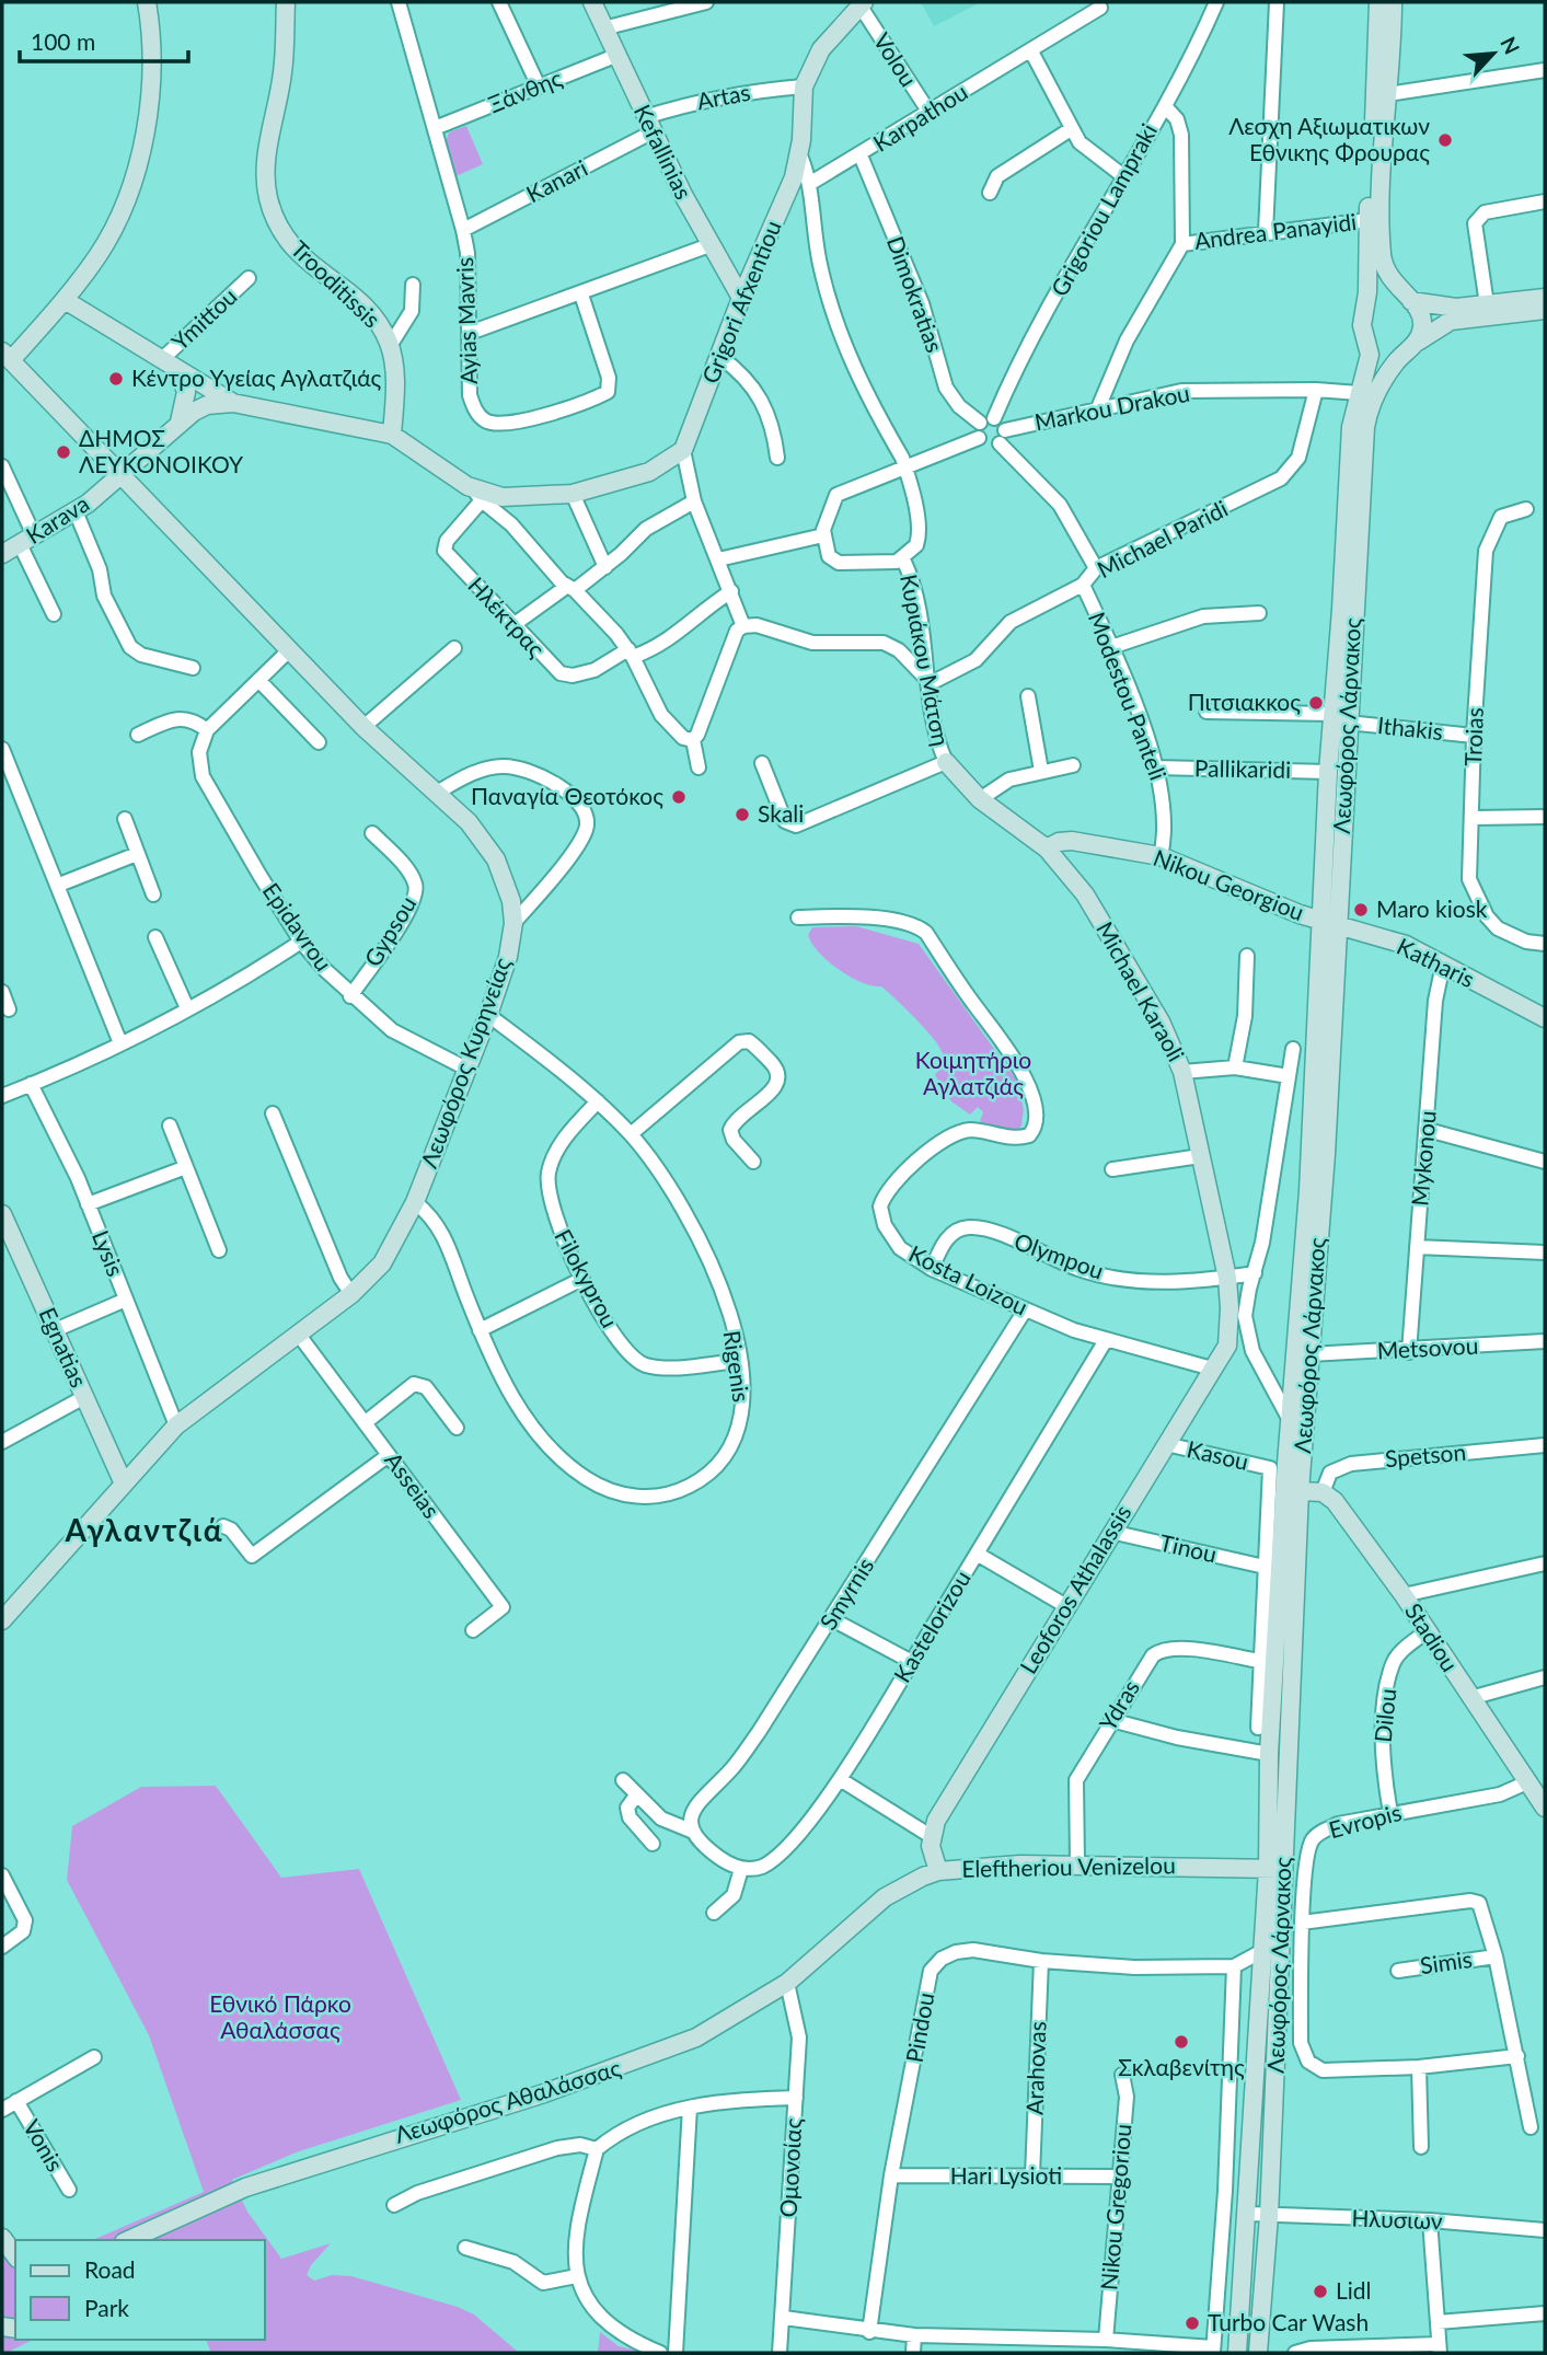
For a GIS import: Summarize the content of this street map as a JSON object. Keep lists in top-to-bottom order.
{
  "streets": {
    "main road": [
      "Kefallinias",
      "Trooditissis",
      "Grigori Afxentiou",
      "Karava",
      "Λεωφόρος Λάρνακος",
      "Nikou Georgiou",
      "Katharis",
      "Michael Karaoli",
      "Λεωφόρος Κυρηνείας",
      "Egnatias",
      "Leoforos Athalassis",
      "Stadiou",
      "Eleftheriou Venizelou",
      "Λεωφόρος Αθαλάσσας"
    ],
    "street": [
      "Volou",
      "Ξάνθης",
      "Artas",
      "Karpathou",
      "Kanari",
      "Grigoriou Lampraki",
      "Andrea Panayidi",
      "Dimokratias",
      "Ymittou",
      "Ayias Mavris",
      "Markou Drakou",
      "Michael Paridi",
      "Ηλέκτρας",
      "Κυριάκου Μάτση",
      "Modestou Panteli",
      "Ithakis",
      "Troias",
      "Pallikaridi",
      "Epidavrou",
      "Gypsou",
      "Mykonou",
      "Lysis",
      "Olympou",
      "Filokyprou",
      "Kosta Loizou",
      "Metsovou",
      "Rigenis",
      "Kasou",
      "Spetson",
      "Asseias",
      "Tinou",
      "Smyrnis",
      "Kastelorizou",
      "Ydras",
      "Dilou",
      "Evropis",
      "Simis",
      "Pindou",
      "Arahovas",
      "Vonis",
      "Ομονοίας",
      "Hari Lysioti",
      "Nikou Gregoriou",
      "Ηλυσιων"
    ]
  },
  "crossings": [
    ["Volou", "Karpathou"],
    ["Ξάνθης", "Kefallinias"],
    ["Ξάνθης", "Ayias Mavris"],
    ["Artas", "Kefallinias"],
    ["Artas", "Kanari"],
    ["Artas", "Grigori Afxentiou"],
    ["Karpathou", "Dimokratias"],
    ["Kefallinias", "Kanari"],
    ["Kefallinias", "Grigori Afxentiou"],
    ["Kanari", "Ayias Mavris"],
    ["Grigoriou Lampraki", "Dimokratias"],
    ["Andrea Panayidi", "Λεωφόρος Λάρνακος"],
    ["Dimokratias", "Markou Drakou"],
    ["Dimokratias", "Michael Paridi"],
    ["Markou Drakou", "Michael Paridi"],
    ["Markou Drakou", "Λεωφόρος Λάρνακος"],
    ["Karava", "Λεωφόρος Κυρηνείας"],
    ["Michael Paridi", "Κυριάκου Μάτση"],
    ["Michael Paridi", "Modestou Panteli"],
    ["Κυριάκου Μάτση", "Michael Karaoli"],
    ["Modestou Panteli", "Pallikaridi"],
    ["Modestou Panteli", "Nikou Georgiou"],
    ["Λεωφόρος Λάρνακος", "Ithakis"],
    ["Λεωφόρος Λάρνακος", "Pallikaridi"],
    ["Λεωφόρος Λάρνακος", "Nikou Georgiou"],
    ["Λεωφόρος Λάρνακος", "Katharis"],
    ["Λεωφόρος Λάρνακος", "Metsovou"],
    ["Λεωφόρος Λάρνακος", "Eleftheriou Venizelou"],
    ["Λεωφόρος Λάρνακος", "Pindou"],
    ["Λεωφόρος Λάρνακος", "Ηλυσιων"],
    ["Ithakis", "Troias"],
    ["Nikou Georgiou", "Katharis"],
    ["Nikou Georgiou", "Michael Karaoli"],
    ["Epidavrou", "Gypsou"],
    ["Epidavrou", "Λεωφόρος Κυρηνείας"],
    ["Katharis", "Mykonou"],
    ["Michael Karaoli", "Olympou"],
    ["Michael Karaoli", "Leoforos Athalassis"],
    ["Λεωφόρος Κυρηνείας", "Lysis"],
    ["Λεωφόρος Κυρηνείας", "Egnatias"],
    ["Λεωφόρος Κυρηνείας", "Rigenis"],
    ["Λεωφόρος Κυρηνείας", "Asseias"],
    ["Mykonou", "Metsovou"],
    ["Olympou", "Kosta Loizou"],
    ["Filokyprou", "Rigenis"],
    ["Kosta Loizou", "Leoforos Athalassis"],
    ["Kosta Loizou", "Smyrnis"],
    ["Kosta Loizou", "Kastelorizou"],
    ["Kasou", "Tinou"],
    ["Kasou", "Leoforos Athalassis"],
    ["Spetson", "Stadiou"],
    ["Tinou", "Leoforos Athalassis"],
    ["Stadiou", "Dilou"],
    ["Stadiou", "Evropis"],
    ["Ydras", "Eleftheriou Venizelou"],
    ["Dilou", "Evropis"],
    ["Eleftheriou Venizelou", "Λεωφόρος Αθαλάσσας"],
    ["Pindou", "Arahovas"],
    ["Pindou", "Hari Lysioti"],
    ["Arahovas", "Hari Lysioti"],
    ["Λεωφόρος Αθαλάσσας", "Ομονοίας"],
    ["Hari Lysioti", "Nikou Gregoriou"]
  ],
  "districts": ["Αγλαντζιά"],
  "parks": ["Κοιμητήριο Αγλατζιάς", "Εθνικό Πάρκο Αθαλάσσας"],
  "places": [
    "Λεσχη Αξιωματικων Εθνικης Φρουρας",
    "Κέντρο Υγείας Αγλατζιάς",
    "ΔΗΜΟΣ ΛΕΥΚΟΝΟΙΚΟΥ",
    "Πιτσιακκος",
    "Παναγία Θεοτόκος",
    "Skali",
    "Maro kiosk",
    "Σκλαβενίτης",
    "Lidl",
    "Turbo Car Wash"
  ],
  "legend": ["Road", "Park"],
  "scale_bar": "100 m",
  "north": "top right"
}
